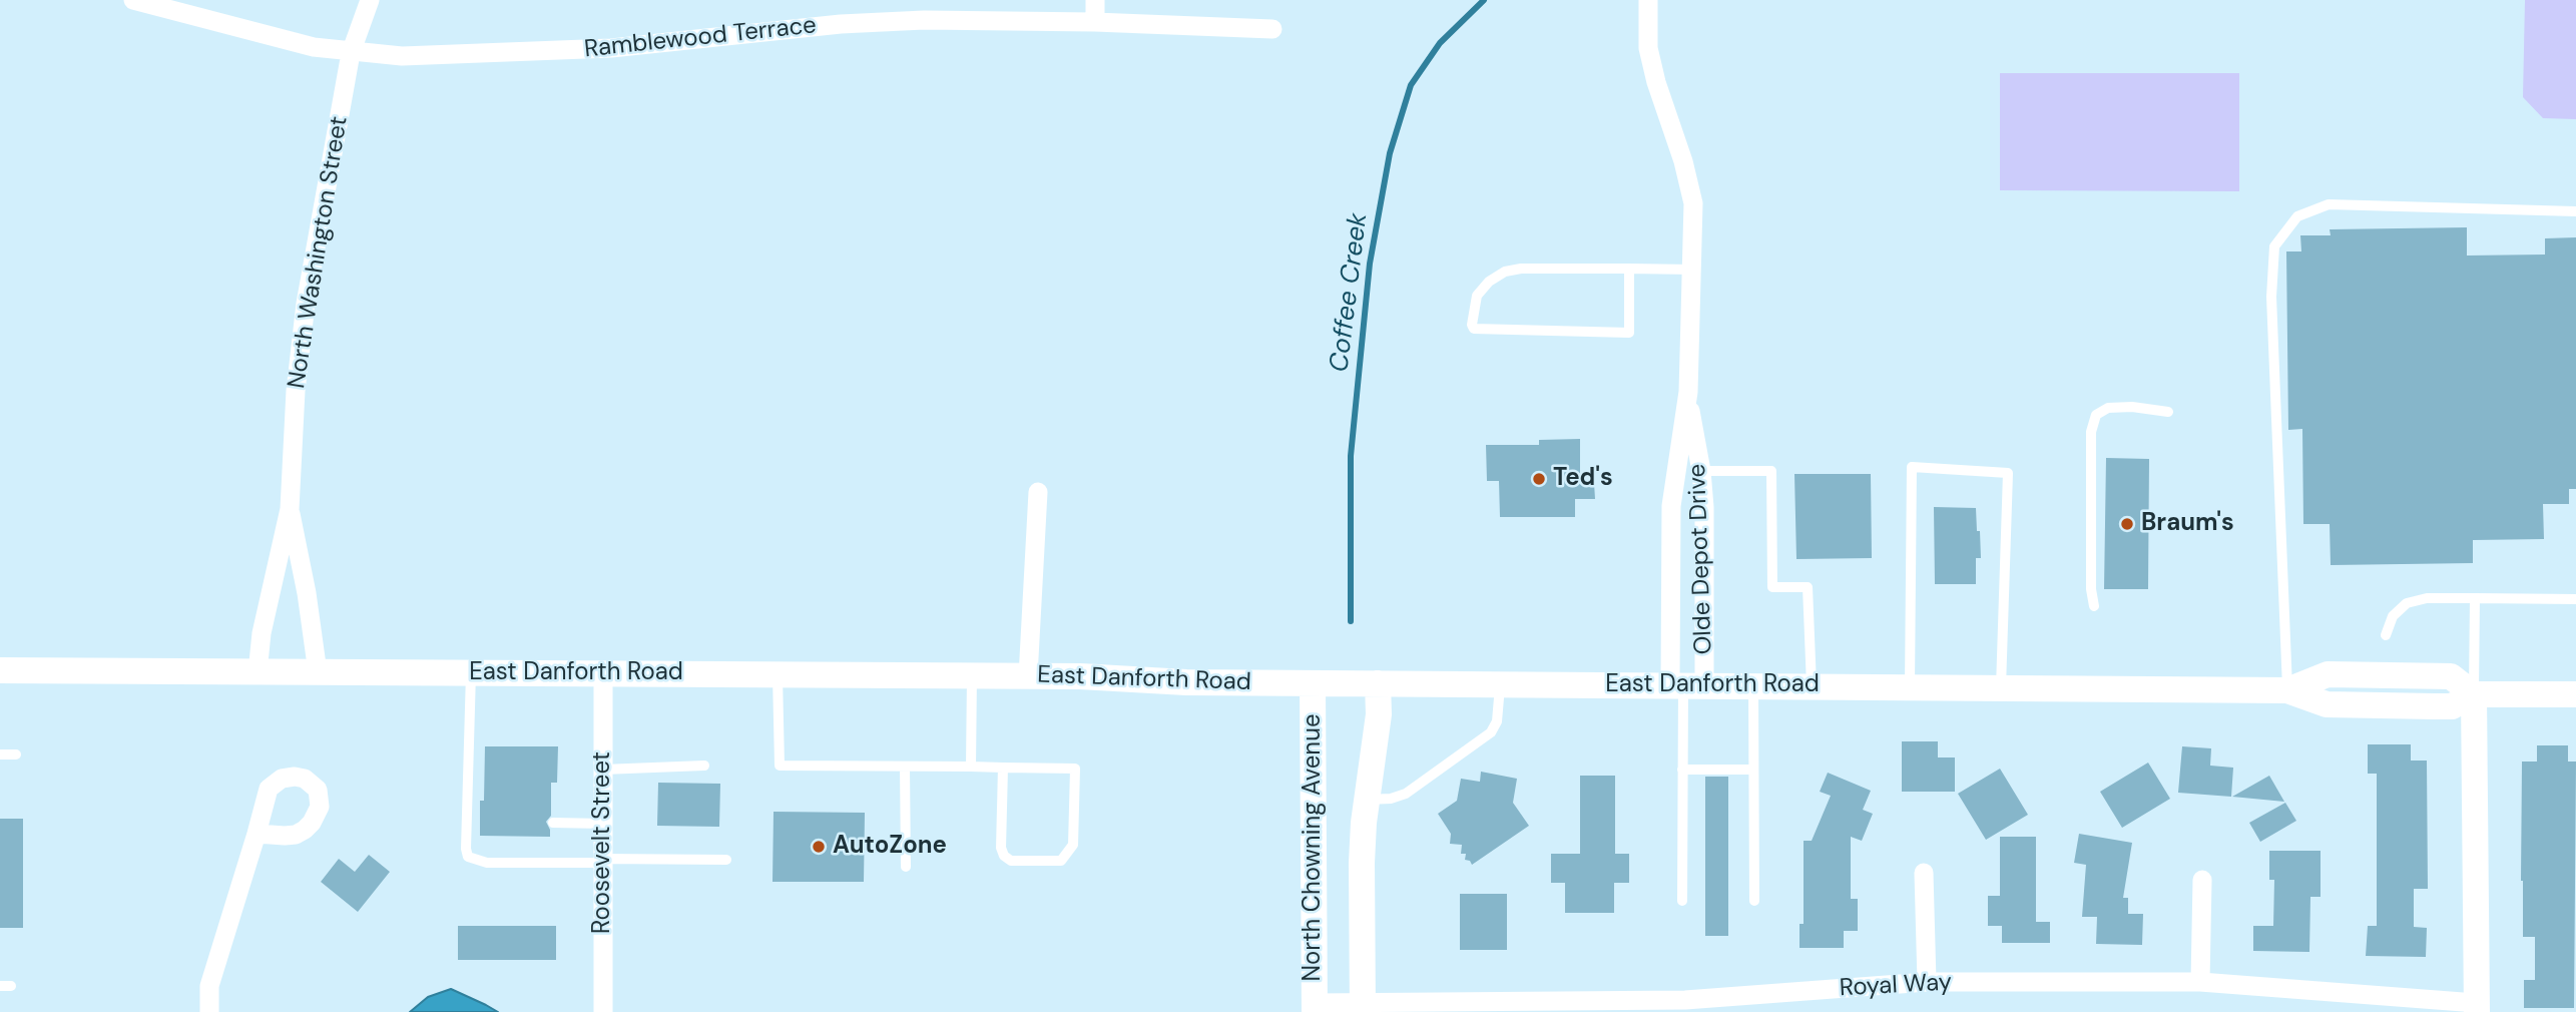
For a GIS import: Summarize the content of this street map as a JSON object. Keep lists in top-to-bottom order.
{
  "streets": {
    "main road": ["East Danforth Road", "North Chowning Avenue"],
    "street": [
      "Ramblewood Terrace",
      "North Washington Street",
      "Olde Depot Drive",
      "Roosevelt Street",
      "Royal Way"
    ]
  },
  "crossings": [
    ["Ramblewood Terrace", "North Washington Street"],
    ["North Washington Street", "East Danforth Road"],
    ["Olde Depot Drive", "East Danforth Road"],
    ["East Danforth Road", "Roosevelt Street"],
    ["East Danforth Road", "North Chowning Avenue"],
    ["North Chowning Avenue", "Royal Way"]
  ],
  "water": ["Coffee Creek"],
  "places": ["Ted's", "Braum's", "AutoZone"]
}
